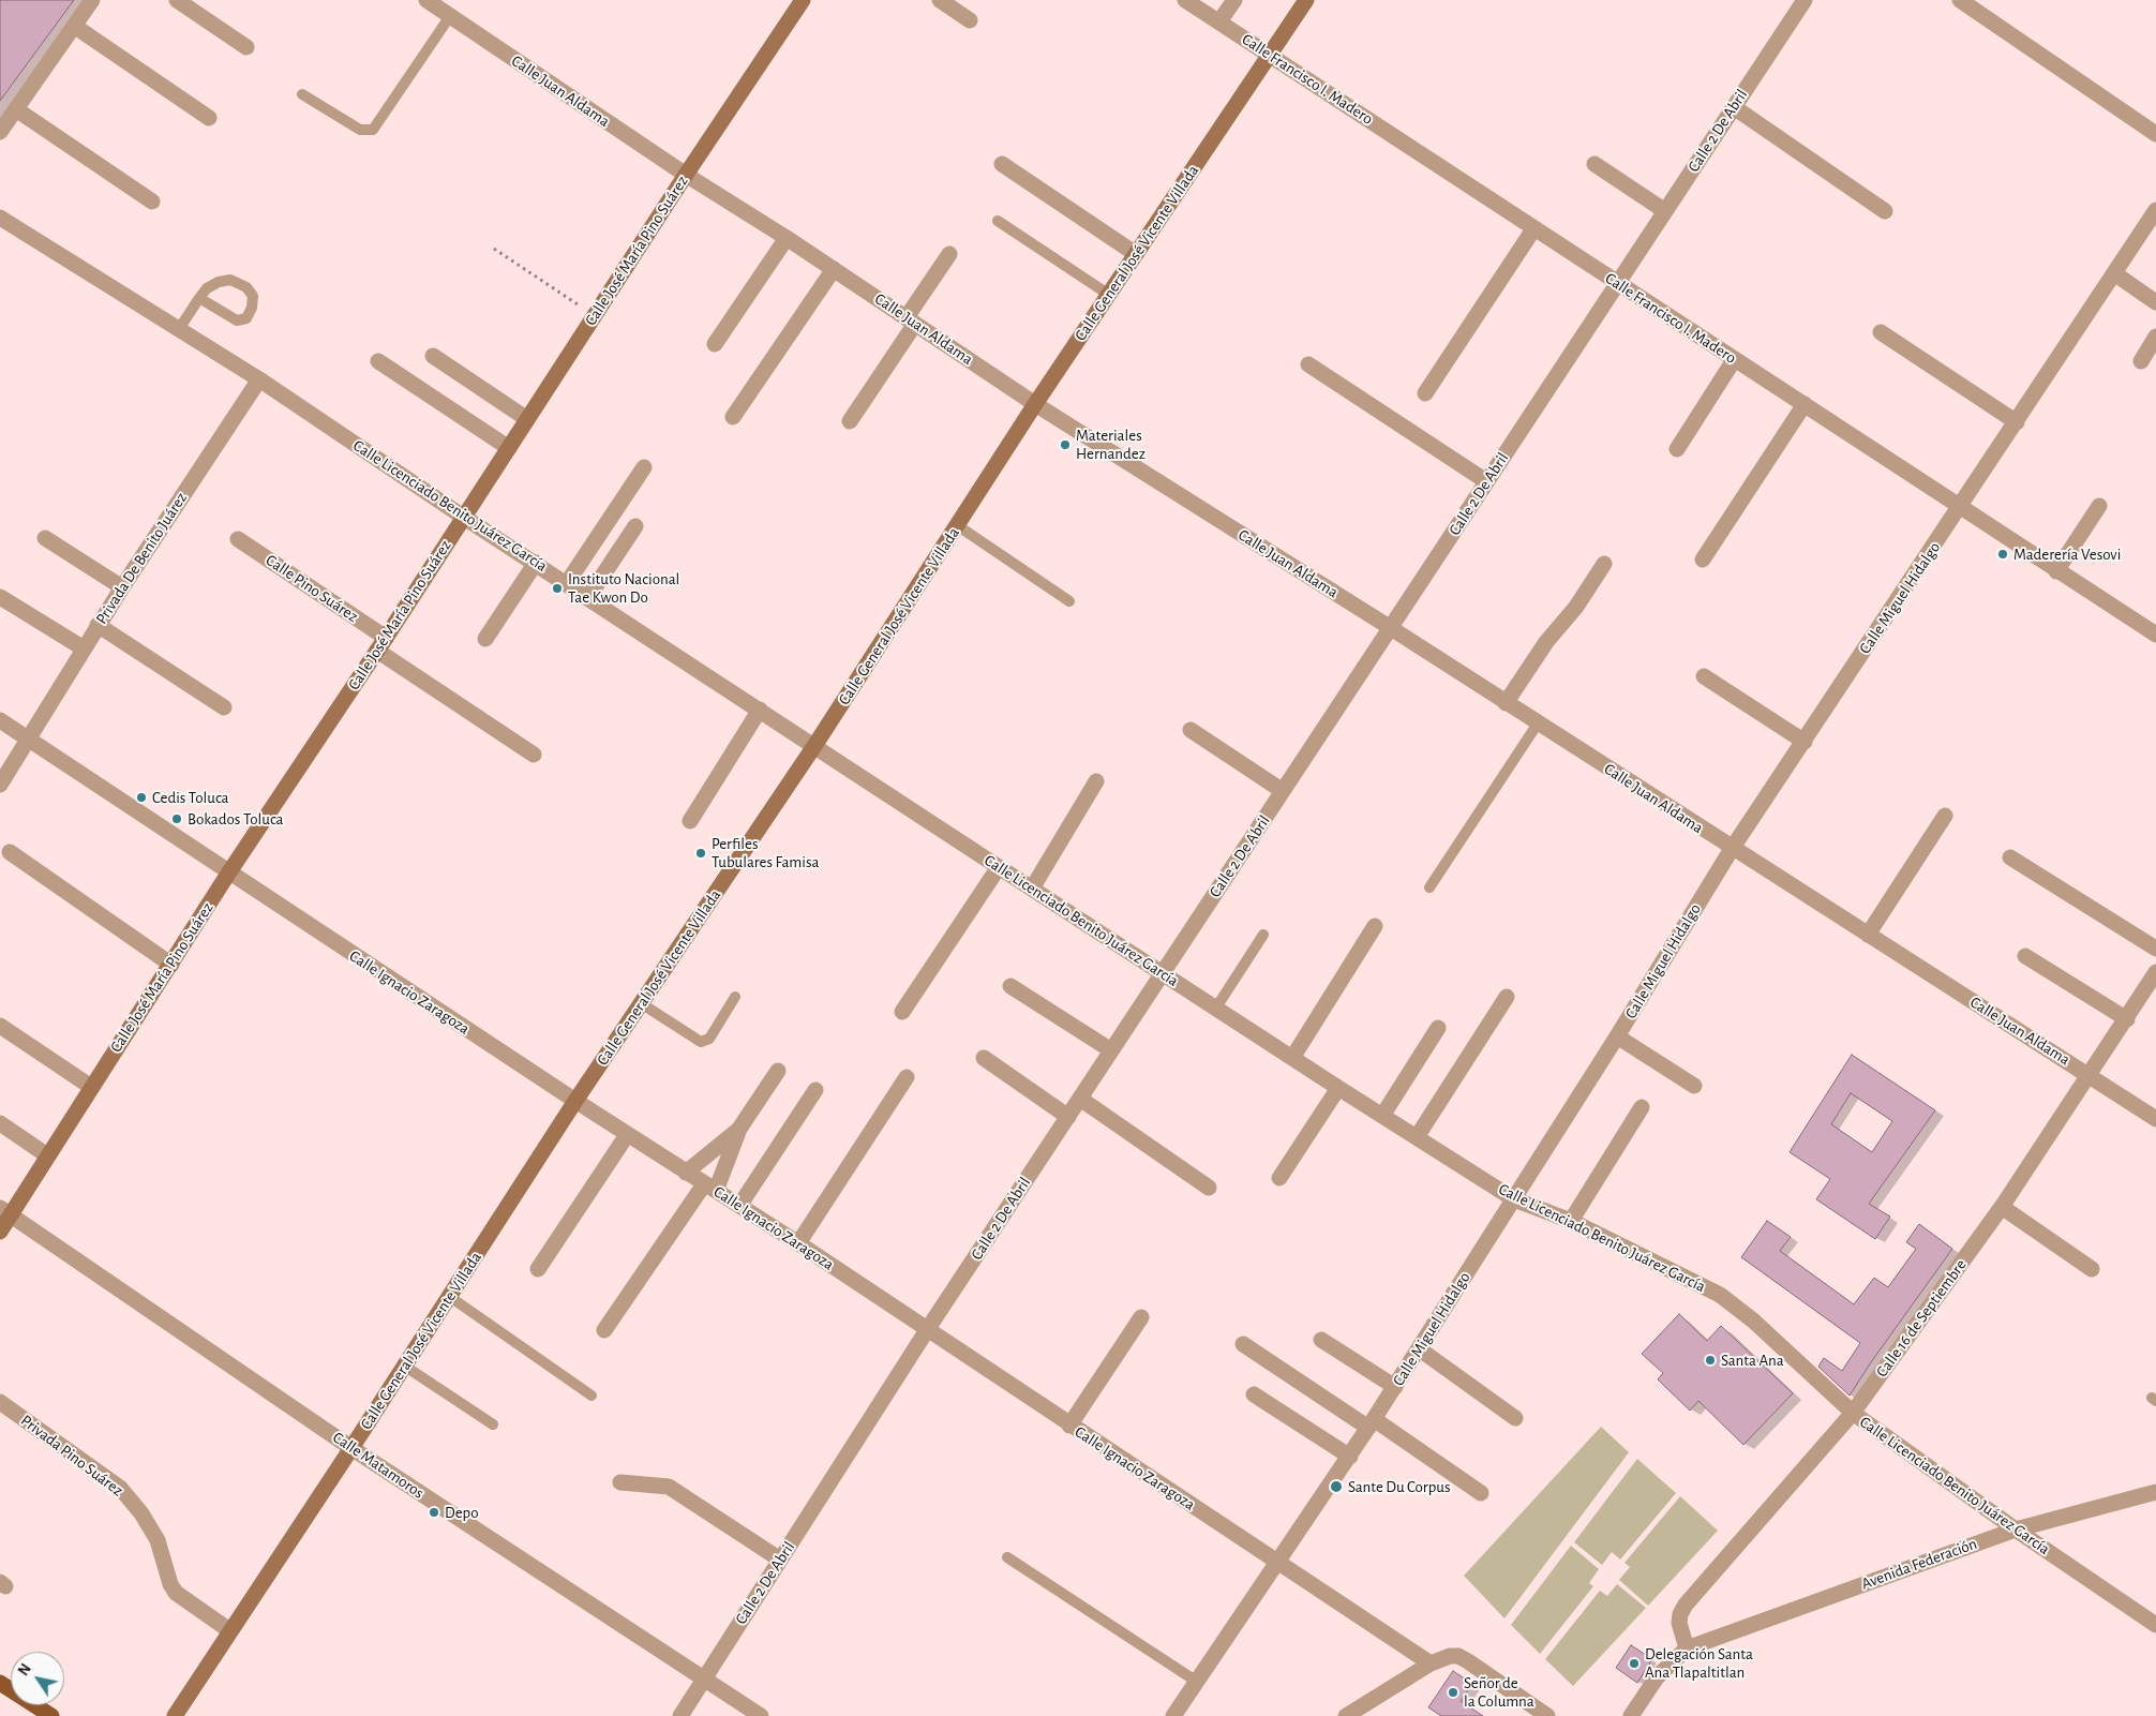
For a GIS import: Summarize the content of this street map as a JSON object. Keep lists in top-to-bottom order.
{
  "streets": {
    "main road": ["Calle José María Pino Suárez", "Calle General José Vicente Villada"],
    "street": [
      "Calle Francisco I. Madero",
      "Calle Juan Aldama",
      "Calle 2 De Abril",
      "Calle Licenciado Benito Juárez García",
      "Privada De Benito Juárez",
      "Calle Pino Suárez",
      "Calle Miguel Hidalgo",
      "Calle Ignacio Zaragoza",
      "Calle 16 de Septiembre",
      "Privada Pino Suárez",
      "Calle Matamoros",
      "Avenida Federación"
    ]
  },
  "crossings": [
    ["Calle Francisco I. Madero", "Calle 2 De Abril"],
    ["Calle Francisco I. Madero", "Calle General José Vicente Villada"],
    ["Calle Francisco I. Madero", "Calle Miguel Hidalgo"],
    ["Calle Juan Aldama", "Calle 2 De Abril"],
    ["Calle Juan Aldama", "Calle José María Pino Suárez"],
    ["Calle Juan Aldama", "Calle General José Vicente Villada"],
    ["Calle Juan Aldama", "Calle Miguel Hidalgo"],
    ["Calle Juan Aldama", "Calle 16 de Septiembre"],
    ["Calle 2 De Abril", "Calle Licenciado Benito Juárez García"],
    ["Calle 2 De Abril", "Calle Ignacio Zaragoza"],
    ["Calle 2 De Abril", "Calle Matamoros"],
    ["Calle José María Pino Suárez", "Calle Licenciado Benito Juárez García"],
    ["Calle José María Pino Suárez", "Calle Pino Suárez"],
    ["Calle José María Pino Suárez", "Calle Ignacio Zaragoza"],
    ["Calle José María Pino Suárez", "Calle Matamoros"],
    ["Calle General José Vicente Villada", "Calle Licenciado Benito Juárez García"],
    ["Calle General José Vicente Villada", "Calle Ignacio Zaragoza"],
    ["Calle General José Vicente Villada", "Privada Pino Suárez"],
    ["Calle General José Vicente Villada", "Calle Matamoros"],
    ["Calle Licenciado Benito Juárez García", "Privada De Benito Juárez"],
    ["Calle Licenciado Benito Juárez García", "Calle Miguel Hidalgo"],
    ["Calle Licenciado Benito Juárez García", "Calle 16 de Septiembre"],
    ["Calle Licenciado Benito Juárez García", "Avenida Federación"],
    ["Privada De Benito Juárez", "Calle Ignacio Zaragoza"],
    ["Calle Miguel Hidalgo", "Calle Ignacio Zaragoza"],
    ["Calle 16 de Septiembre", "Avenida Federación"]
  ],
  "places": [
    "Materiales Hernandez",
    "Maderería Vesovi",
    "Instituto Nacional Tae Kwon Do",
    "Cedis Toluca",
    "Bokados Toluca",
    "Perfiles Tubulares Famisa",
    "Santa Ana",
    "Sante Du Corpus",
    "Depo",
    "Delegación Santa Ana Tlapaltitlan",
    "Señor de la Columna"
  ],
  "north": "top left"
}
